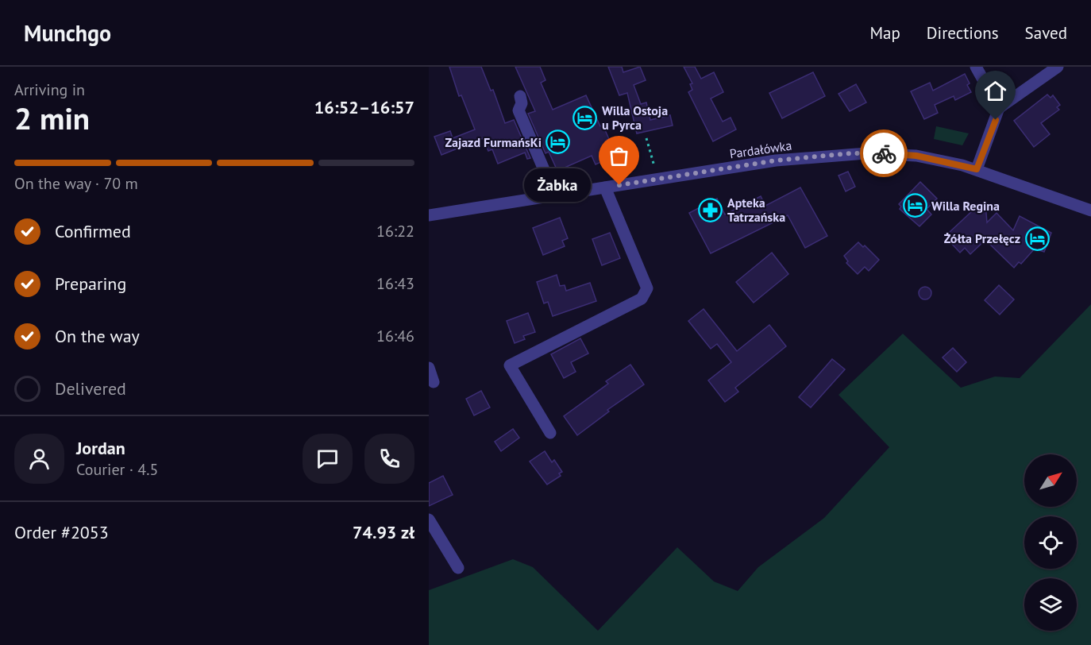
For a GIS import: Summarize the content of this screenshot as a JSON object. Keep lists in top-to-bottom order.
{
  "streets": {
    "street": ["Pardałówka"]
  },
  "places": {
    "hotel": [
      "Willa Ostoja u Pyrca",
      "Zajazd FurmańsKi",
      "Willa Regina",
      "Żółta Przełęcz"
    ],
    "other": ["Żabka"],
    "pharmacy": ["Apteka Tatrzańska"]
  },
  "north": "top right",
  "page": {
    "header": "Munchgo",
    "nav": ["Map", "Directions", "Saved"],
    "heading": ["2 min", "Arriving in", "16:52–16:57"],
    "panel": [
      "Jordan",
      "Courier · 4.5",
      "Order #2053",
      "74.93 zł"
    ],
    "bar": "On the way · 70 m",
    "bubble": "Żabka",
    "list": [
      ["Confirmed", "16:22"],
      ["Preparing", "16:43"],
      ["On the way", "16:46"],
      "Delivered"
    ]
  }
}
